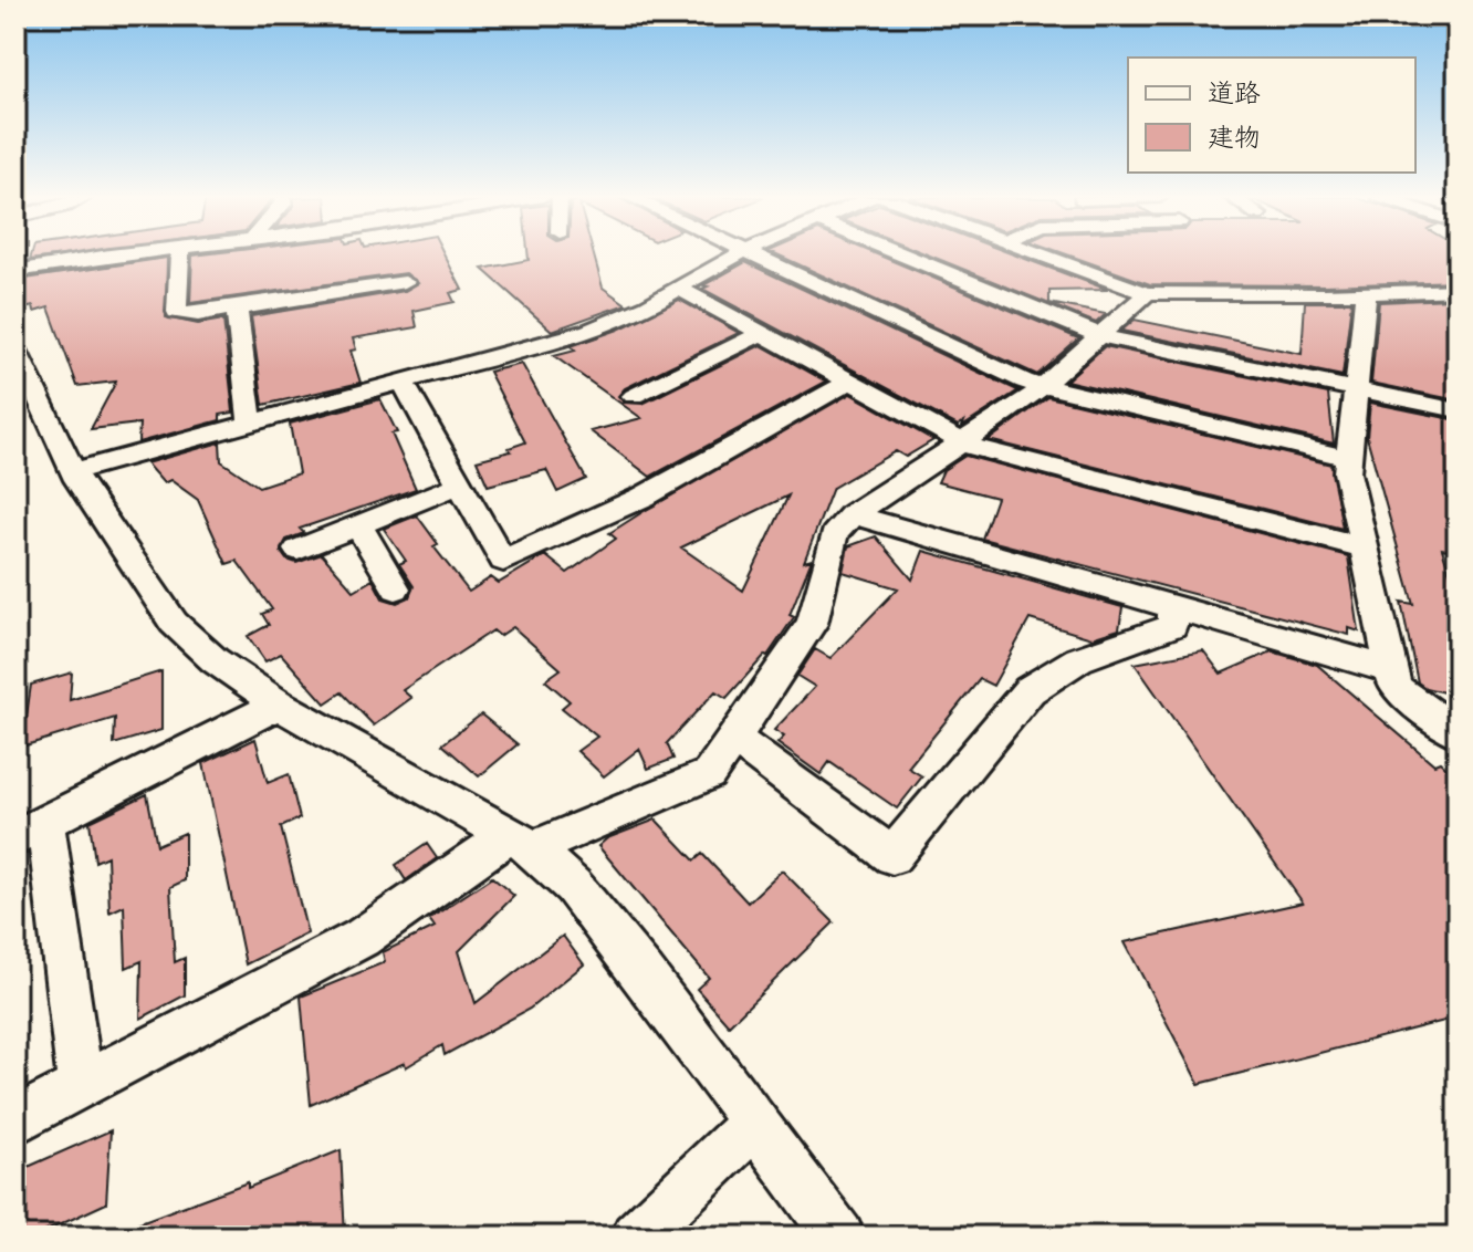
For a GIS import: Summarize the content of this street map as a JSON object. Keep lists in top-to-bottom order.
{
  "legend": ["道路", "建物"]
}
